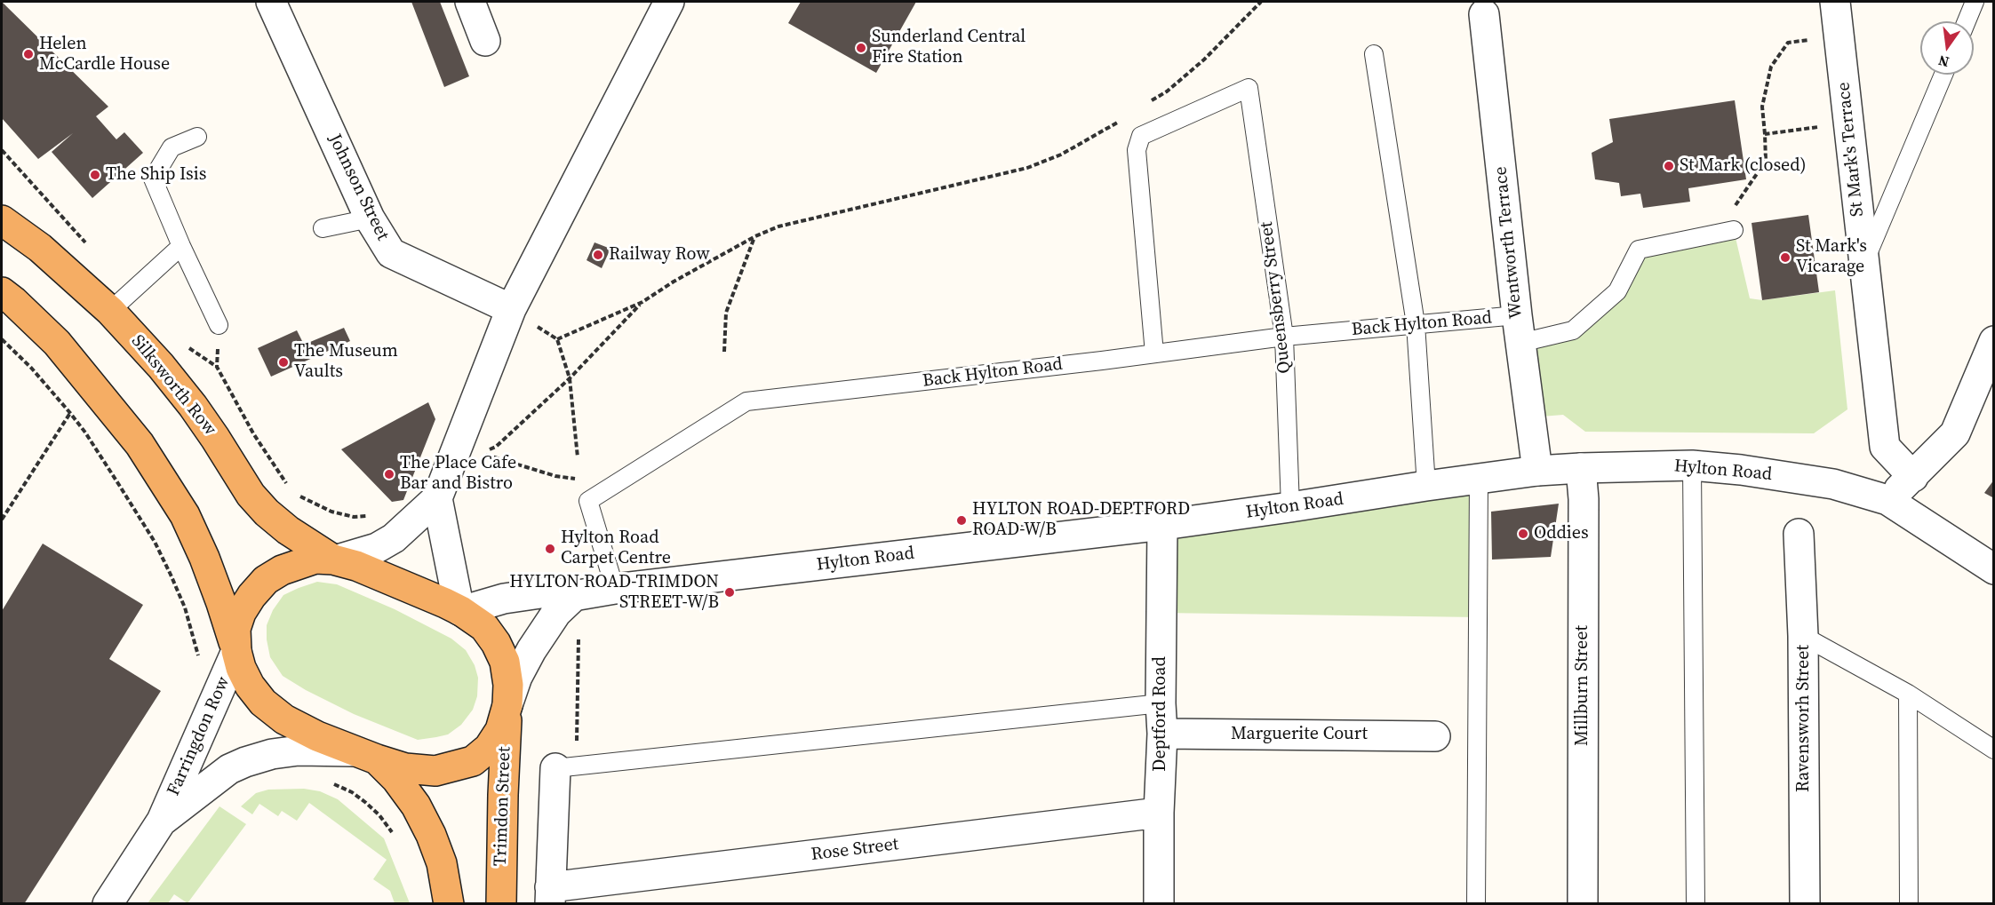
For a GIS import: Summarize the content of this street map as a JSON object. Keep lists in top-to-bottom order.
{
  "streets": {
    "highway": ["Silksworth Row", "Trimdon Street"],
    "street": [
      "St Mark's Terrace",
      "Johnson Street",
      "Wentworth Terrace",
      "Hylton Road",
      "Millburn Street",
      "Deptford Road",
      "Ravensworh Street",
      "Marguerite Court",
      "Farringdon Row",
      "Rose Street"
    ],
    "lane": ["Queensberry Street", "Back Hylton Road"]
  },
  "crossings": [
    ["Wentworth Terrace", "Back Hylton Road"],
    ["Wentworth Terrace", "Hylton Road"],
    ["Queensberry Street", "Back Hylton Road"],
    ["Queensberry Street", "Hylton Road"],
    ["Back Hylton Road", "Hylton Road"],
    ["Silksworth Row", "Trimdon Street"],
    ["Hylton Road", "Millburn Street"],
    ["Hylton Road", "Deptford Road"],
    ["Hylton Road", "Trimdon Street"],
    ["Deptford Road", "Marguerite Court"],
    ["Deptford Road", "Rose Street"]
  ],
  "places": [
    "Sunderland Central Fire Station",
    "Helen McCardle House",
    "St Mark (closed)",
    "The Ship Isis",
    "Railway Row",
    "St Mark's Vicarage",
    "The Museum Vaults",
    "The Place Cafe Bar and Bistro",
    "HYLTON ROAD-DEPTFORD ROAD-W/B",
    "Oddies",
    "Hylton Road Carpet Centre",
    "HYLTON ROAD-TRIMDON STREET-W/B"
  ],
  "north": "bottom"
}
